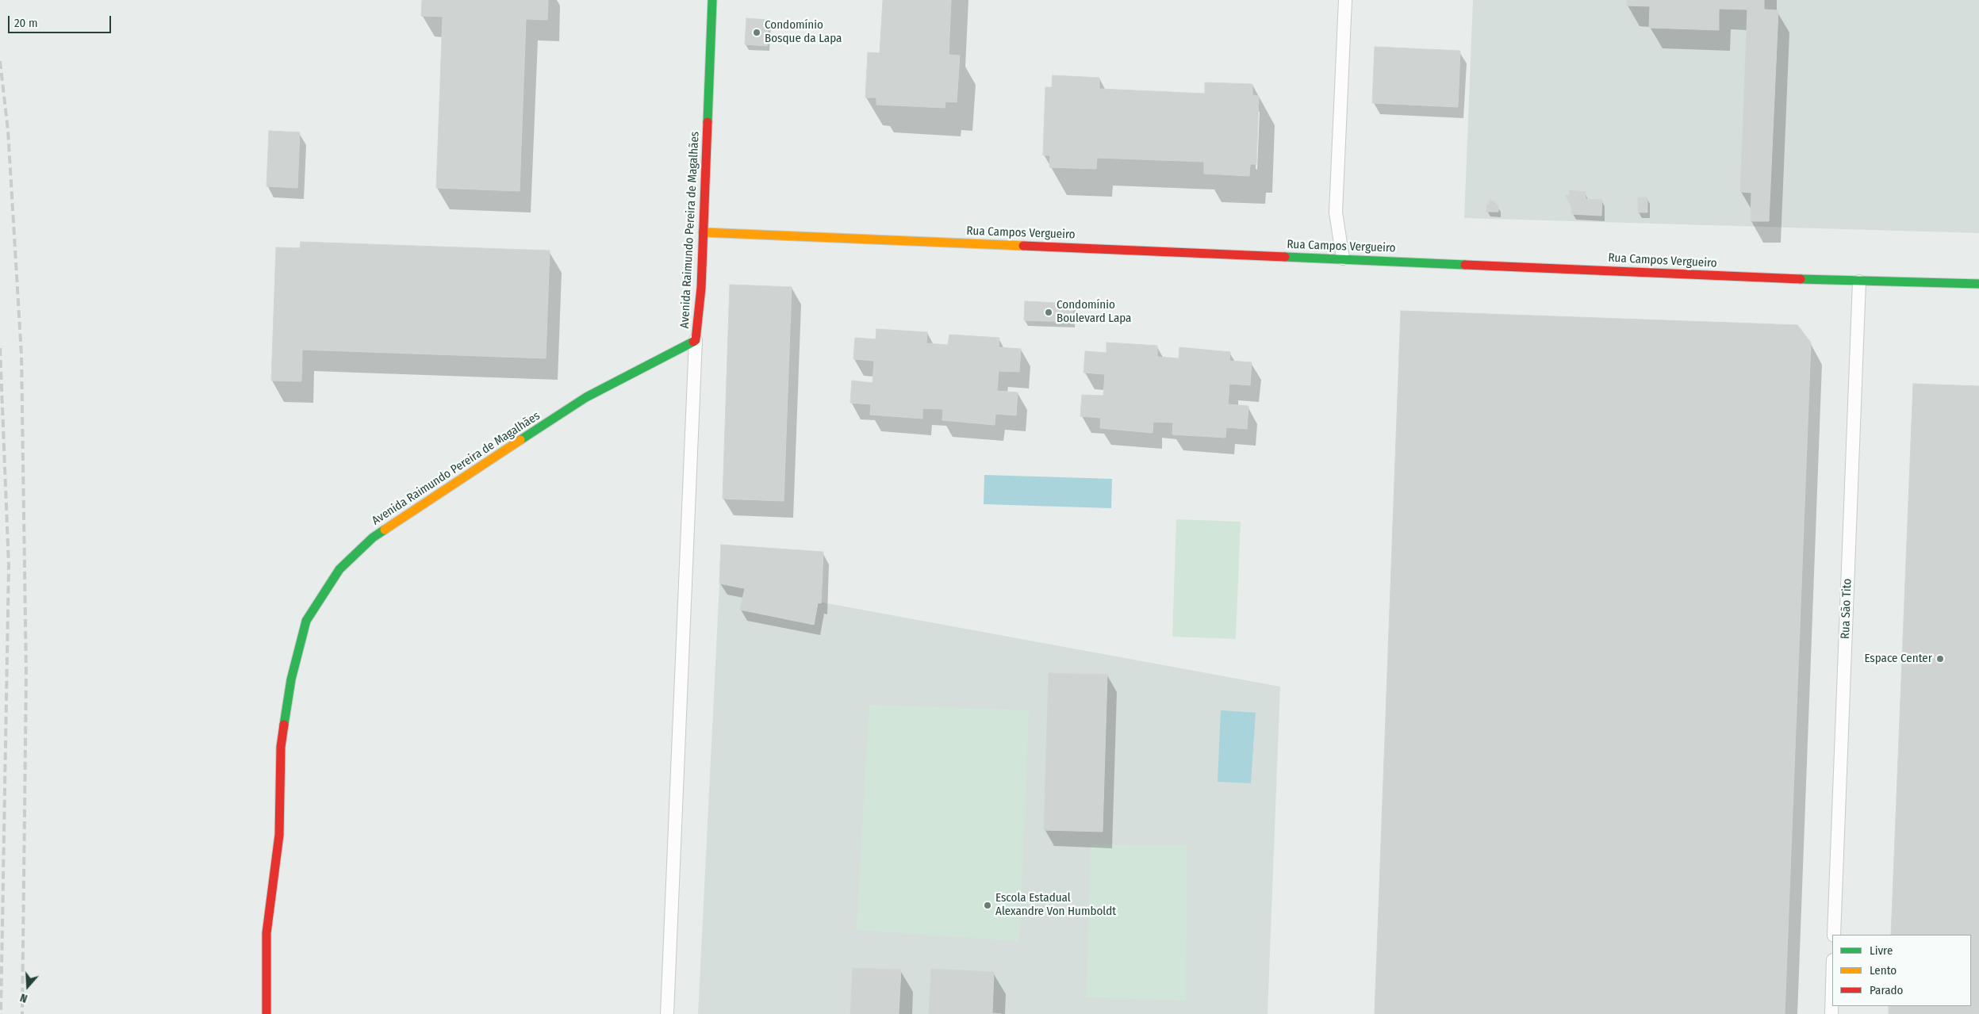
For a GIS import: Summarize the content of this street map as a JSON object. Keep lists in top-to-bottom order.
{
  "streets": {
    "street": ["Avenida Raimundo Pereira de Magalhães", "Rua Campos Vergueiro"],
    "lane": ["Rua São Tito"]
  },
  "crossings": [
    ["Avenida Raimundo Pereira de Magalhães", "Rua Campos Vergueiro"],
    ["Rua Campos Vergueiro", "Rua São Tito"]
  ],
  "places": [
    "Condomínio Bosque da Lapa",
    "Condomínio Boulevard Lapa",
    "Espace Center",
    "Escola Estadual Alexandre Von Humboldt"
  ],
  "legend": ["Livre", "Lento", "Parado"],
  "scale_bar": "20 m",
  "north": "bottom"
}
